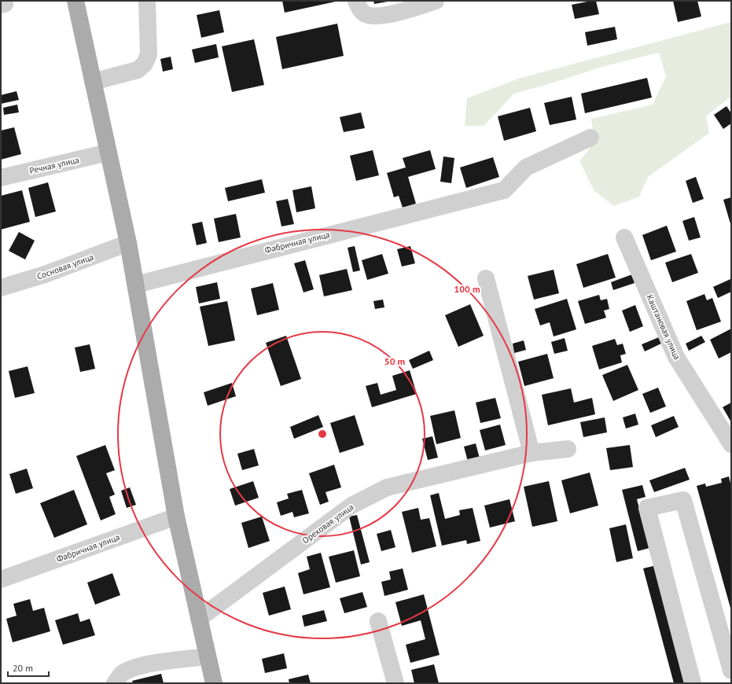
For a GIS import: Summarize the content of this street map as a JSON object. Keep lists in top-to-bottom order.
{
  "streets": {
    "street": [
      "Речная улица",
      "Фабричная улица",
      "Сосновая улица",
      "Каштановая улица",
      "Ореховая улица"
    ]
  },
  "scale_bar": "20 m",
  "rings": ["100 m", "50 m"]
}
